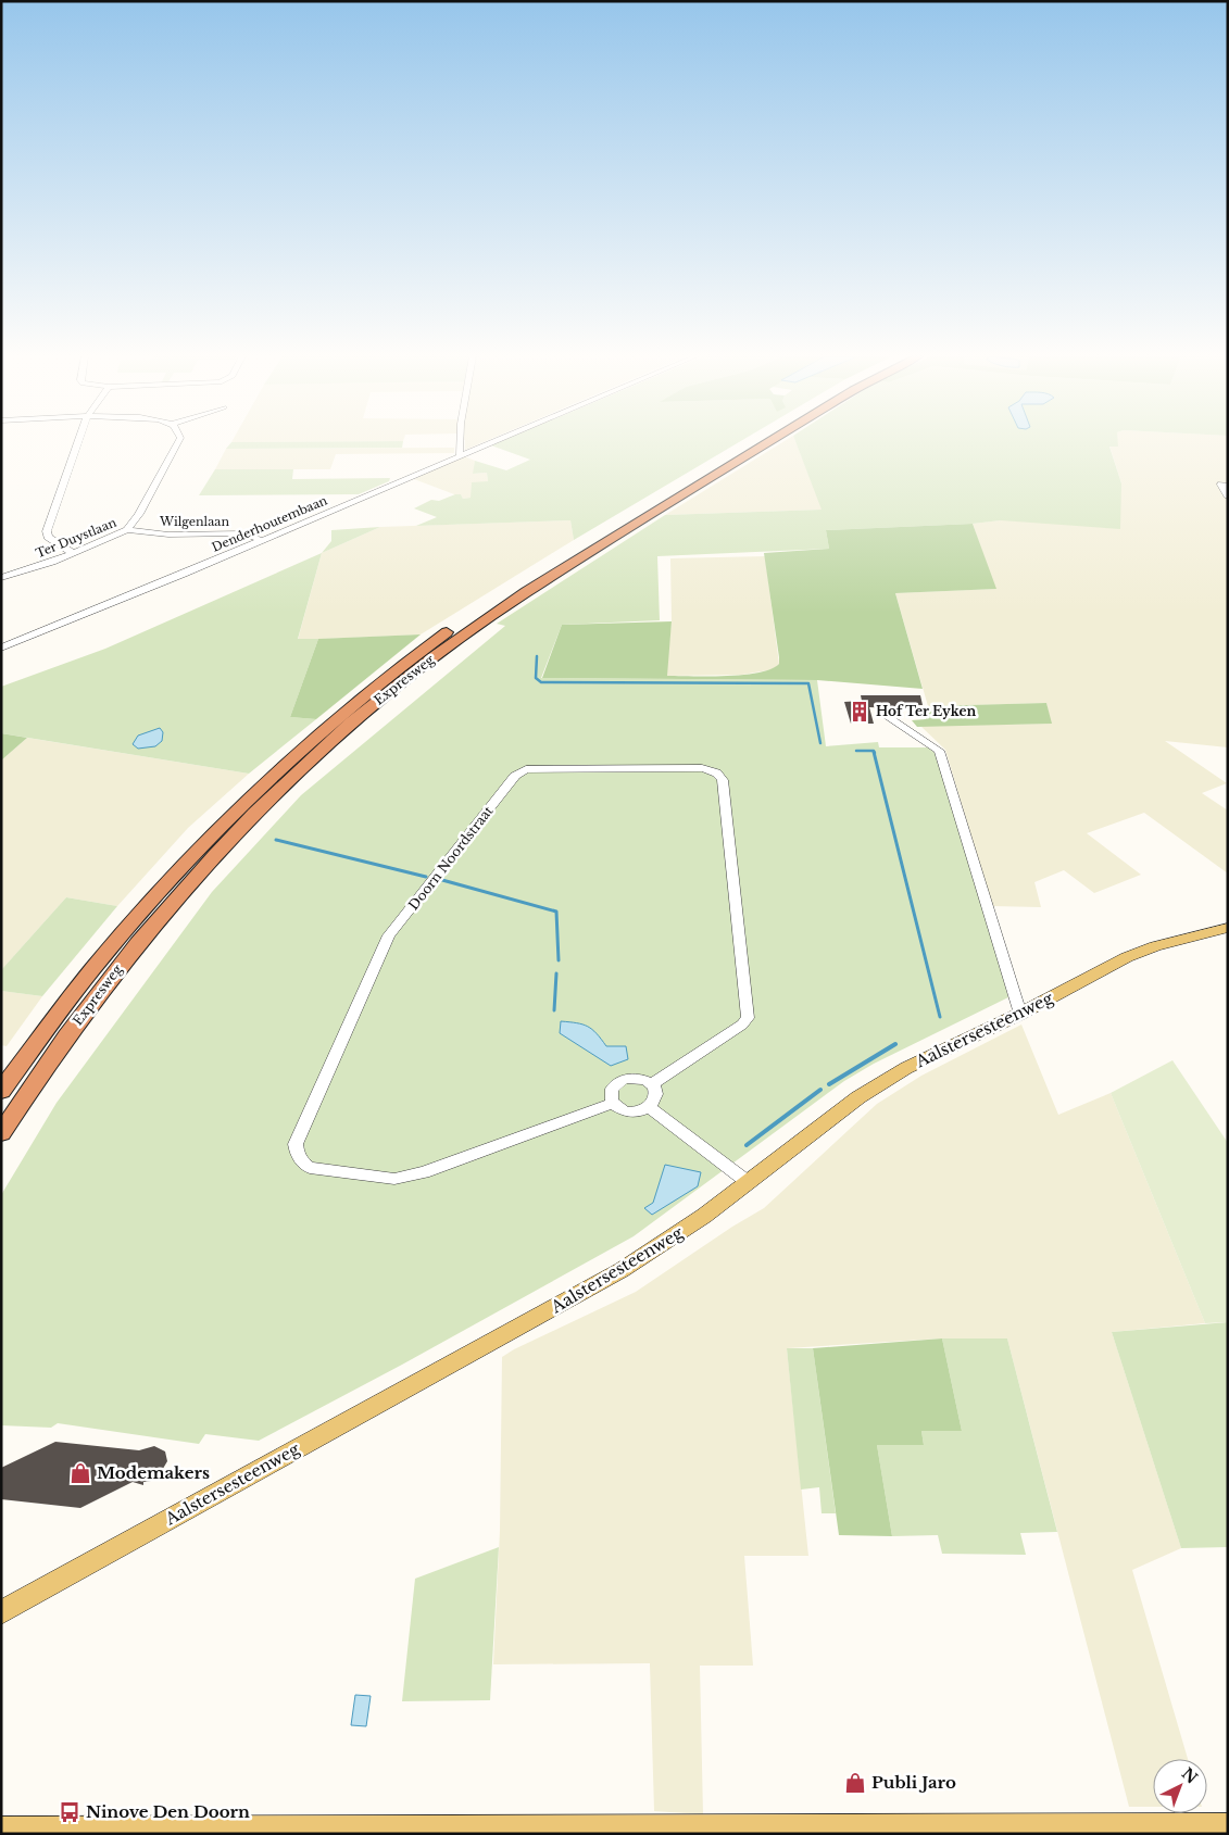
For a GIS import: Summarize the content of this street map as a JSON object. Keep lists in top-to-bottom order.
{
  "streets": {
    "highway": ["Expresweg"],
    "main road": ["Aalstersesteenweg"],
    "street": [
      "Wilgenlaan",
      "Denderhoutembaan",
      "Ter Duystlaan",
      "Doorn Noordstraat"
    ]
  },
  "crossings": [
    ["Wilgenlaan", "Denderhoutembaan"],
    ["Wilgenlaan", "Ter Duystlaan"]
  ],
  "places": {
    "building": ["Hof Ter Eyken"],
    "shop": ["Modemakers", "Publi Jaro"],
    "bus stop": ["Ninove Den Doorn"]
  },
  "north": "top right"
}
